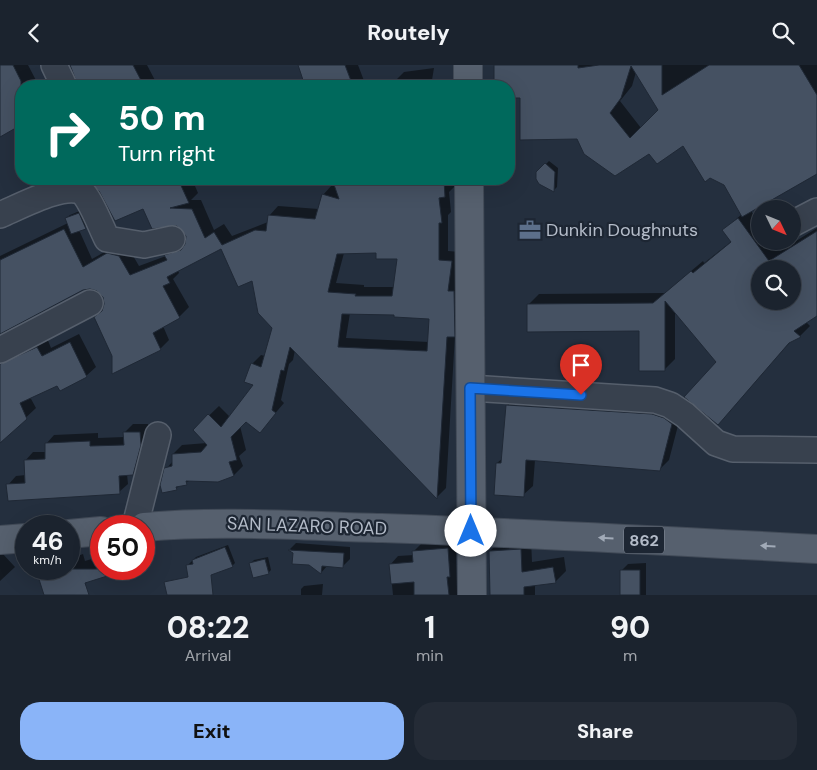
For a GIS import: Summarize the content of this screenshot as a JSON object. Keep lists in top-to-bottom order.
{
  "streets": {
    "main road": ["SAN LAZARO ROAD", "862"]
  },
  "crossings": [
    ["SAN LAZARO ROAD", "862"]
  ],
  "places": {
    "office": ["Dunkin Doughnuts"]
  },
  "north": "bottom right",
  "page": {
    "header": "Routely",
    "turn": ["50 m", "Turn right"],
    "speed": "46 km/h",
    "limit": "50",
    "eta": [
      "08:22",
      "Arrival",
      "1",
      "min",
      "90",
      "m"
    ],
    "buttons": ["Exit", "Share"]
  }
}
